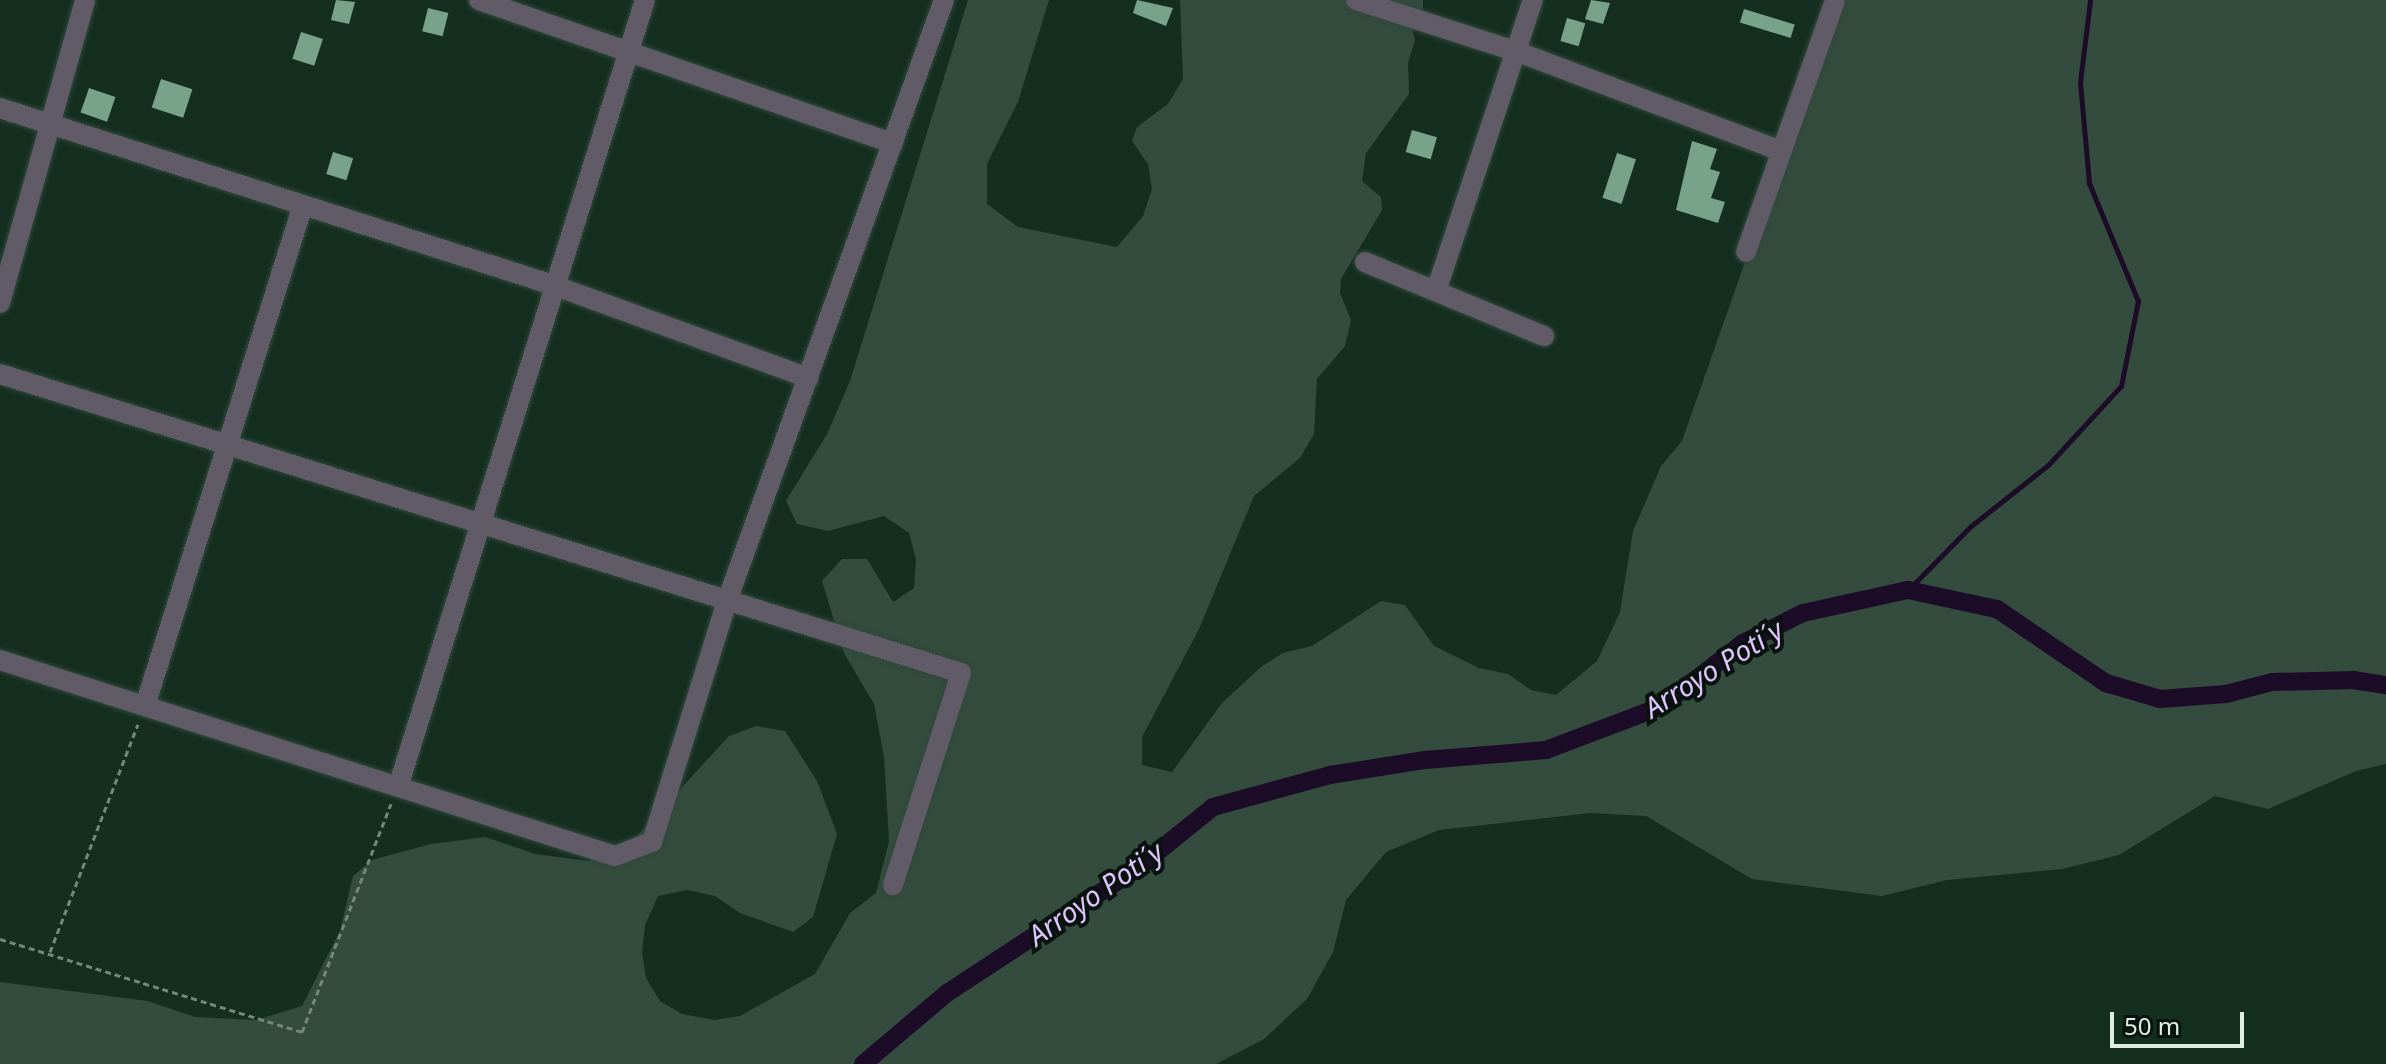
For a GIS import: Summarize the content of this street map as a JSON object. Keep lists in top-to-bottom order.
{
  "water": ["Arroyo Poti´y"],
  "scale_bar": "50 m"
}
